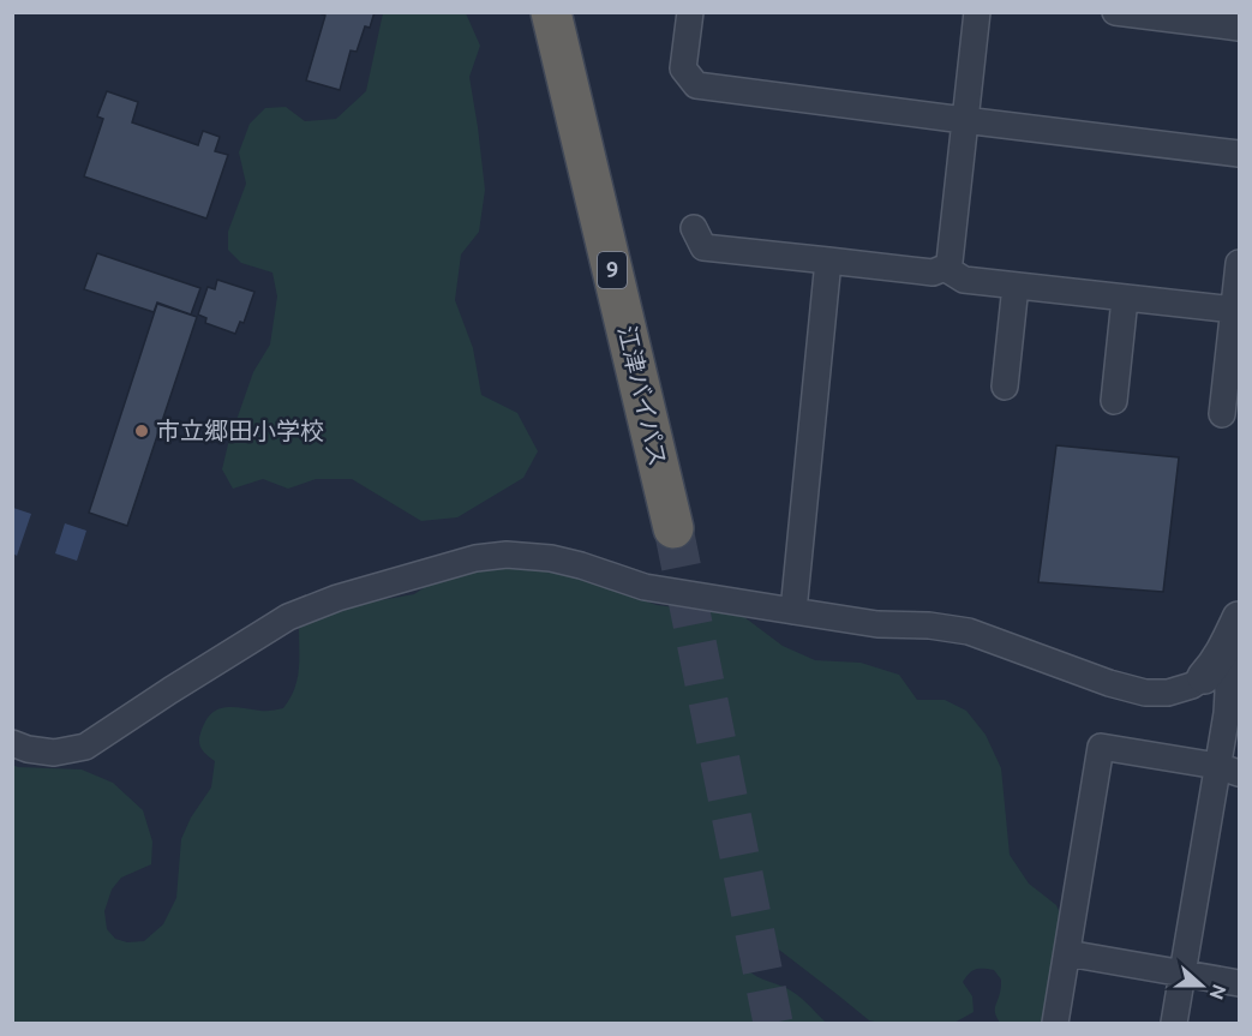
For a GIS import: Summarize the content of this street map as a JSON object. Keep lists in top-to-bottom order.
{
  "streets": {
    "highway": ["9", "江津バイパス"]
  },
  "places": ["市立郷田小学校"],
  "north": "right"
}
